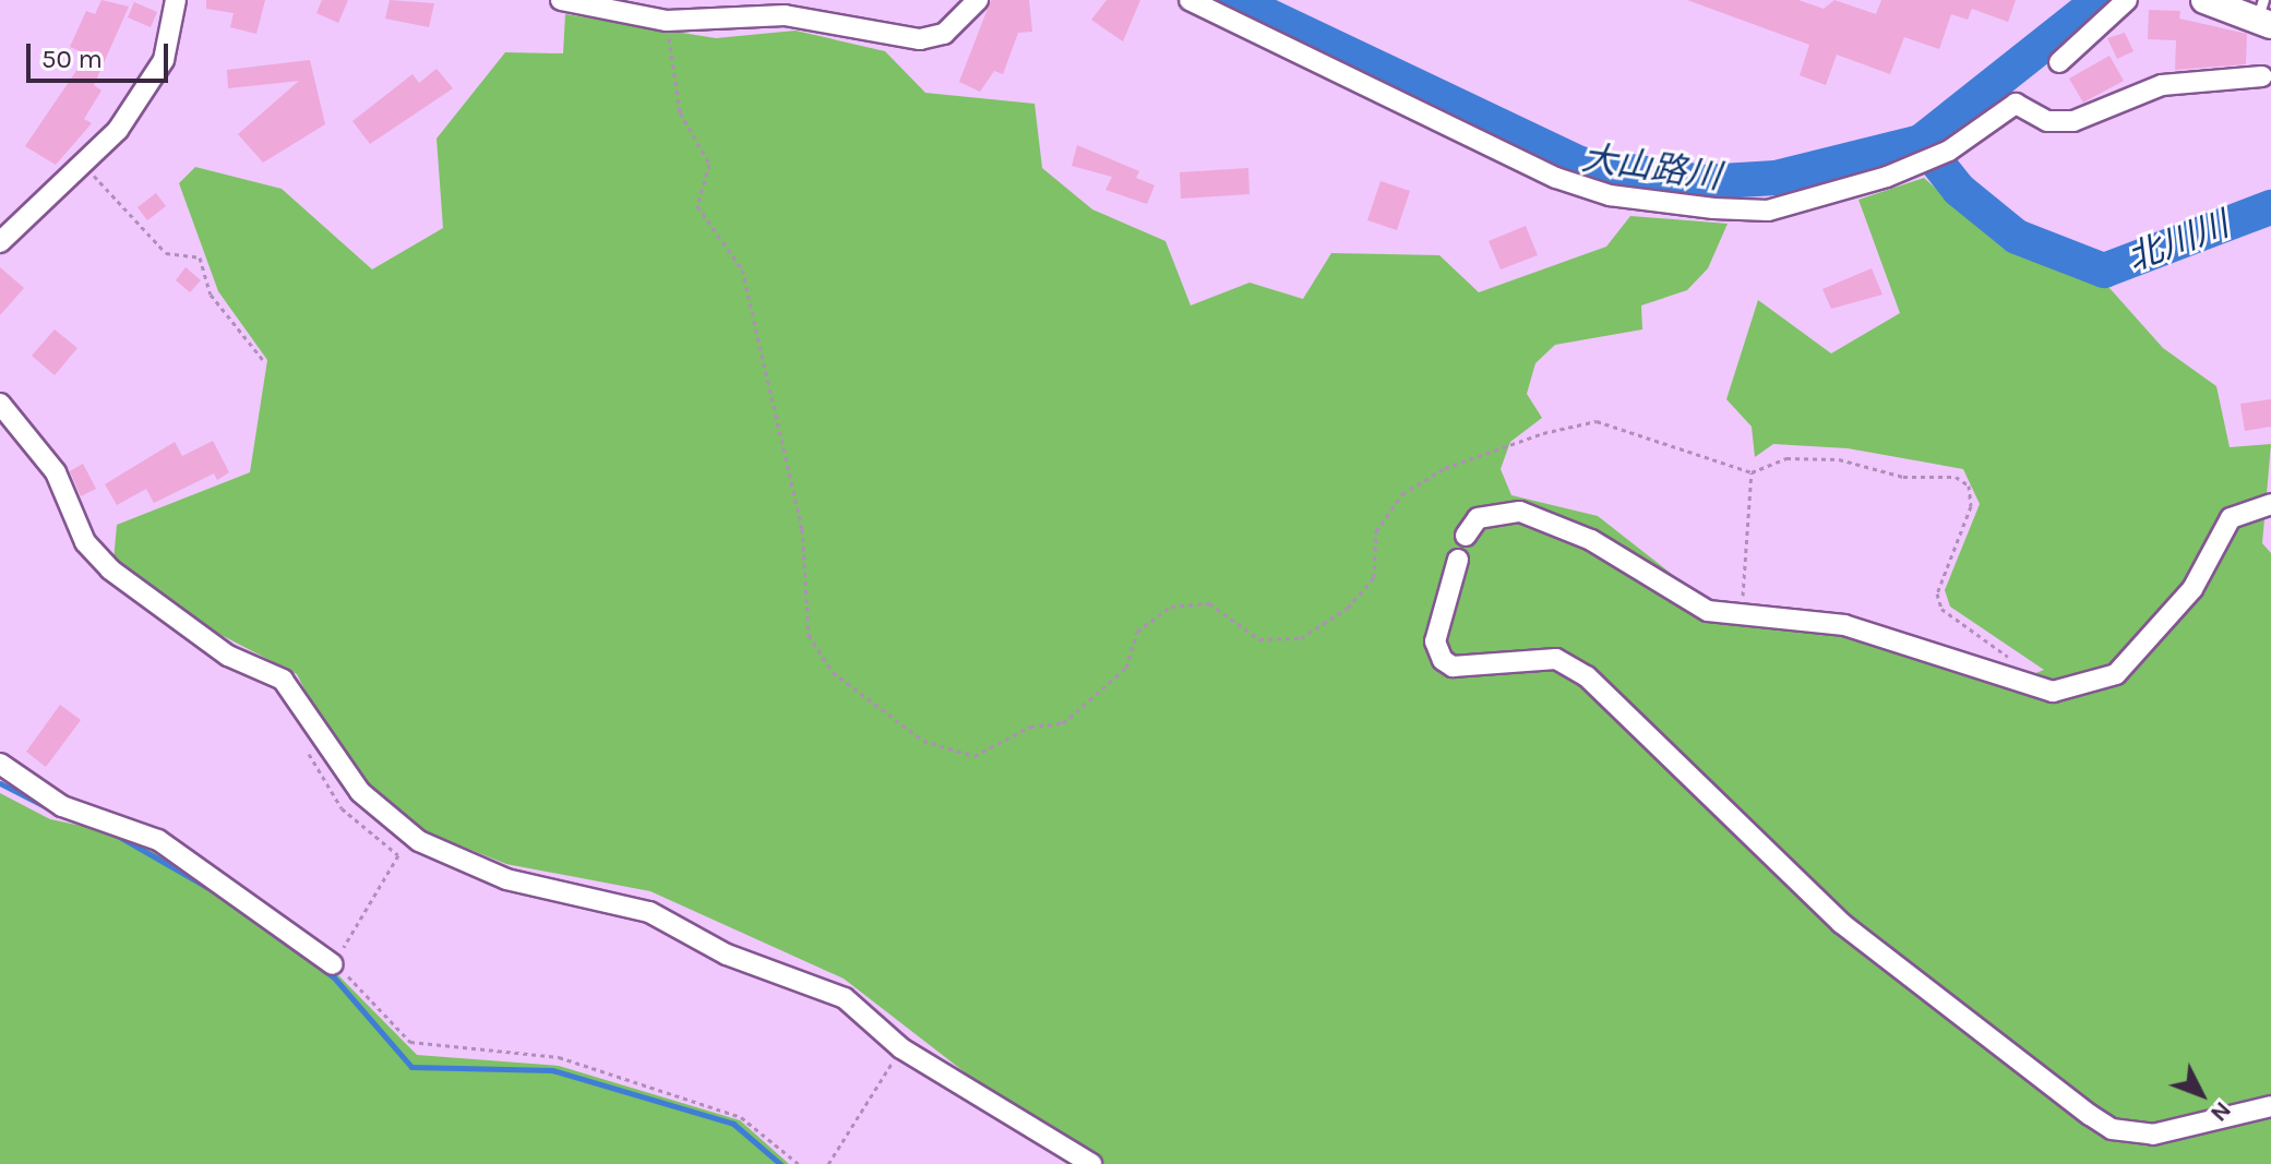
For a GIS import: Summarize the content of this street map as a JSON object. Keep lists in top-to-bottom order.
{
  "water": ["大山路川", "北川川"],
  "scale_bar": "50 m",
  "north": "bottom right"
}
